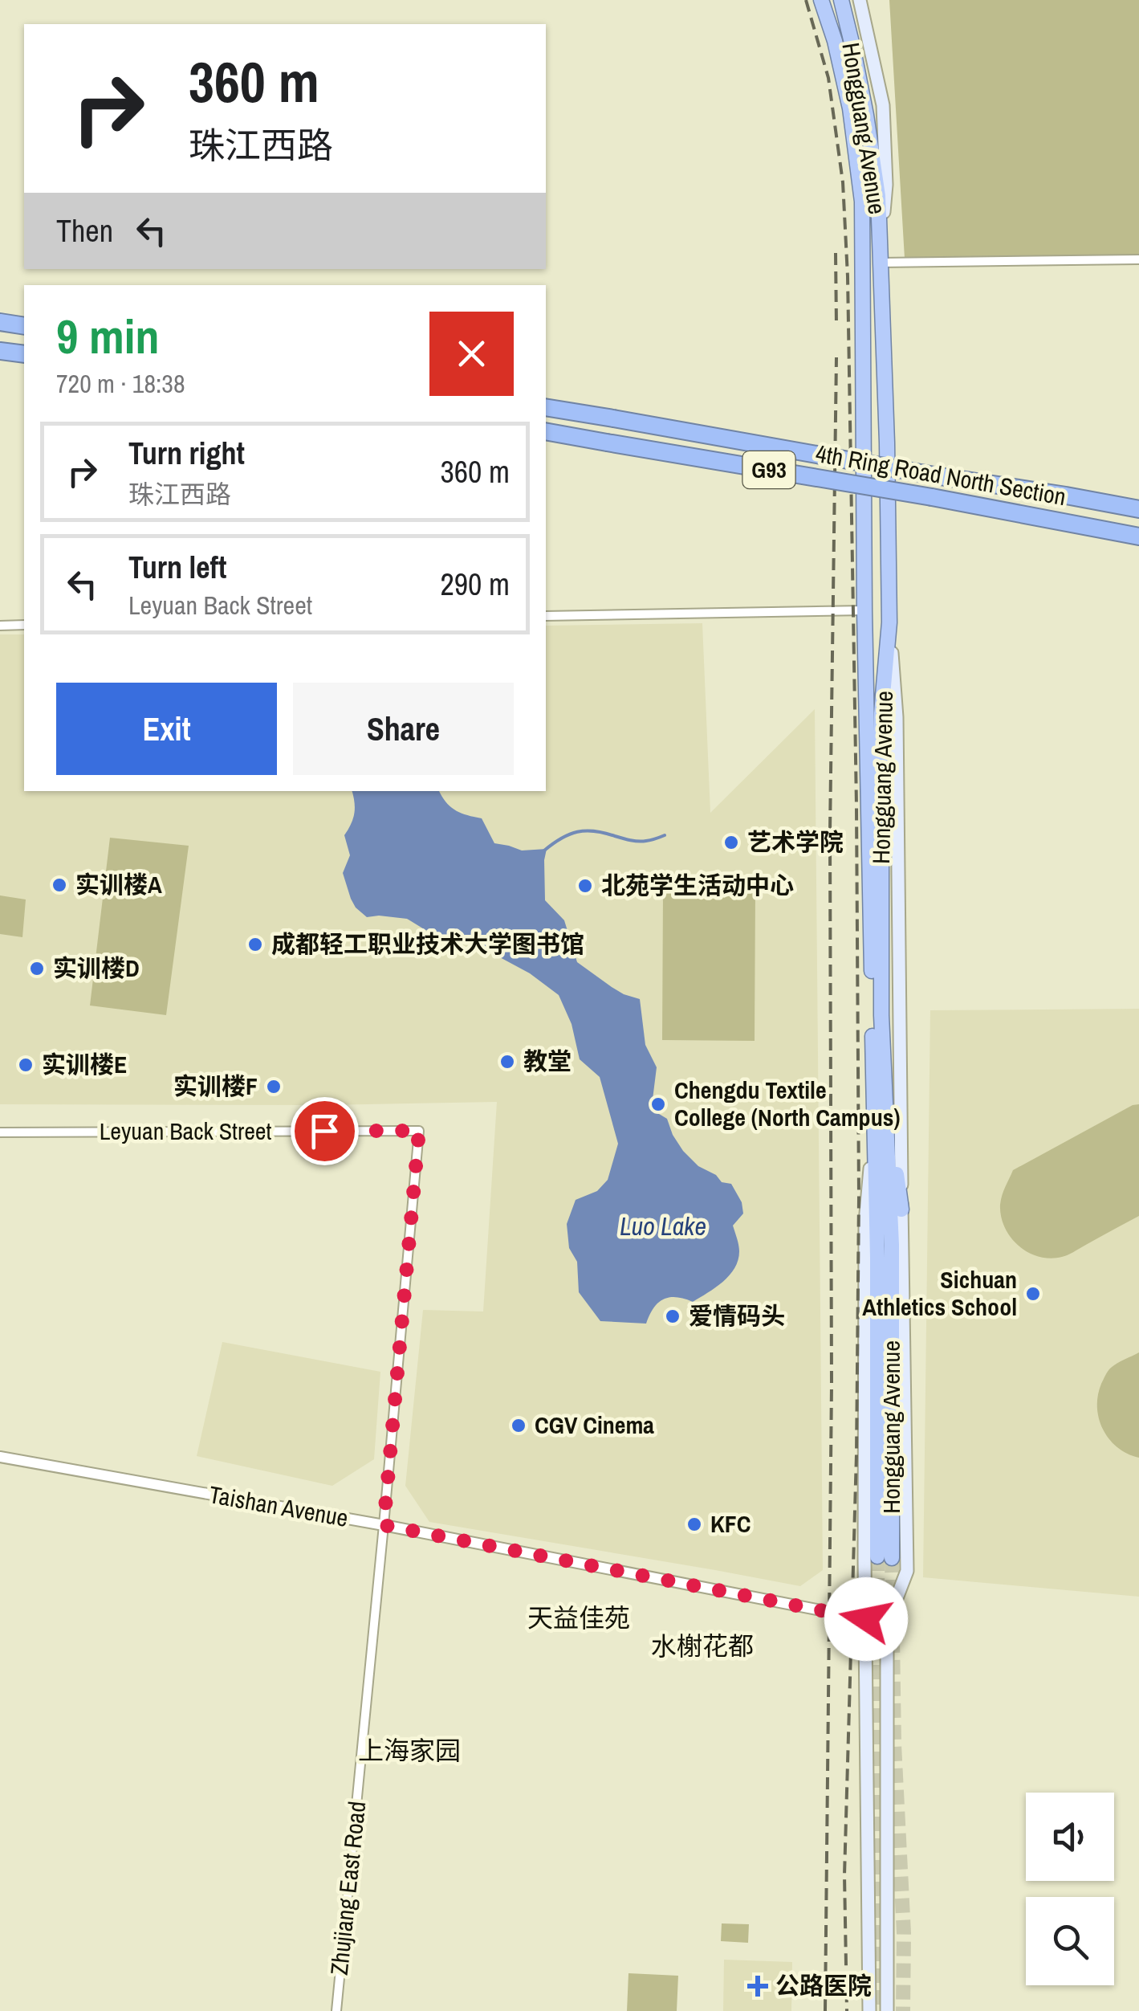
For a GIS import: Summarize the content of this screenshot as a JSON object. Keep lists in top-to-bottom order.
{
  "streets": {
    "highway": ["Hongguang Avenue", "G93", "4th Ring Road North Section"],
    "street": ["Leyuan Back Street", "Taishan Avenue", "Zhujiang East Road"]
  },
  "crossings": [
    ["Leyuan Back Street", "Zhujiang East Road"],
    ["Taishan Avenue", "Zhujiang East Road"]
  ],
  "districts": ["天益佳苑", "水榭花都", "上海家园"],
  "water": ["Luo Lake"],
  "places": {
    "other": [
      "艺术学院",
      "实训楼A",
      "北苑学生活动中心",
      "成都轻工职业技术大学图书馆",
      "实训楼D",
      "教堂",
      "实训楼E",
      "实训楼F",
      "Chengdu Textile College (North Campus)",
      "Sichuan Athletics School",
      "爱情码头",
      "CGV Cinema",
      "KFC"
    ],
    "health": ["公路医院"]
  },
  "page": {
    "turn": ["360 m", "珠江西路"],
    "then": "Then",
    "heading": ["9 min", "720 m · 18:38"],
    "list": [
      {
        "name": "Turn right",
        "note": "珠江西路",
        "value": "360 m"
      },
      {
        "name": "Turn left",
        "note": "Leyuan Back Street",
        "value": "290 m"
      }
    ],
    "buttons": ["Exit", "Share"]
  }
}
